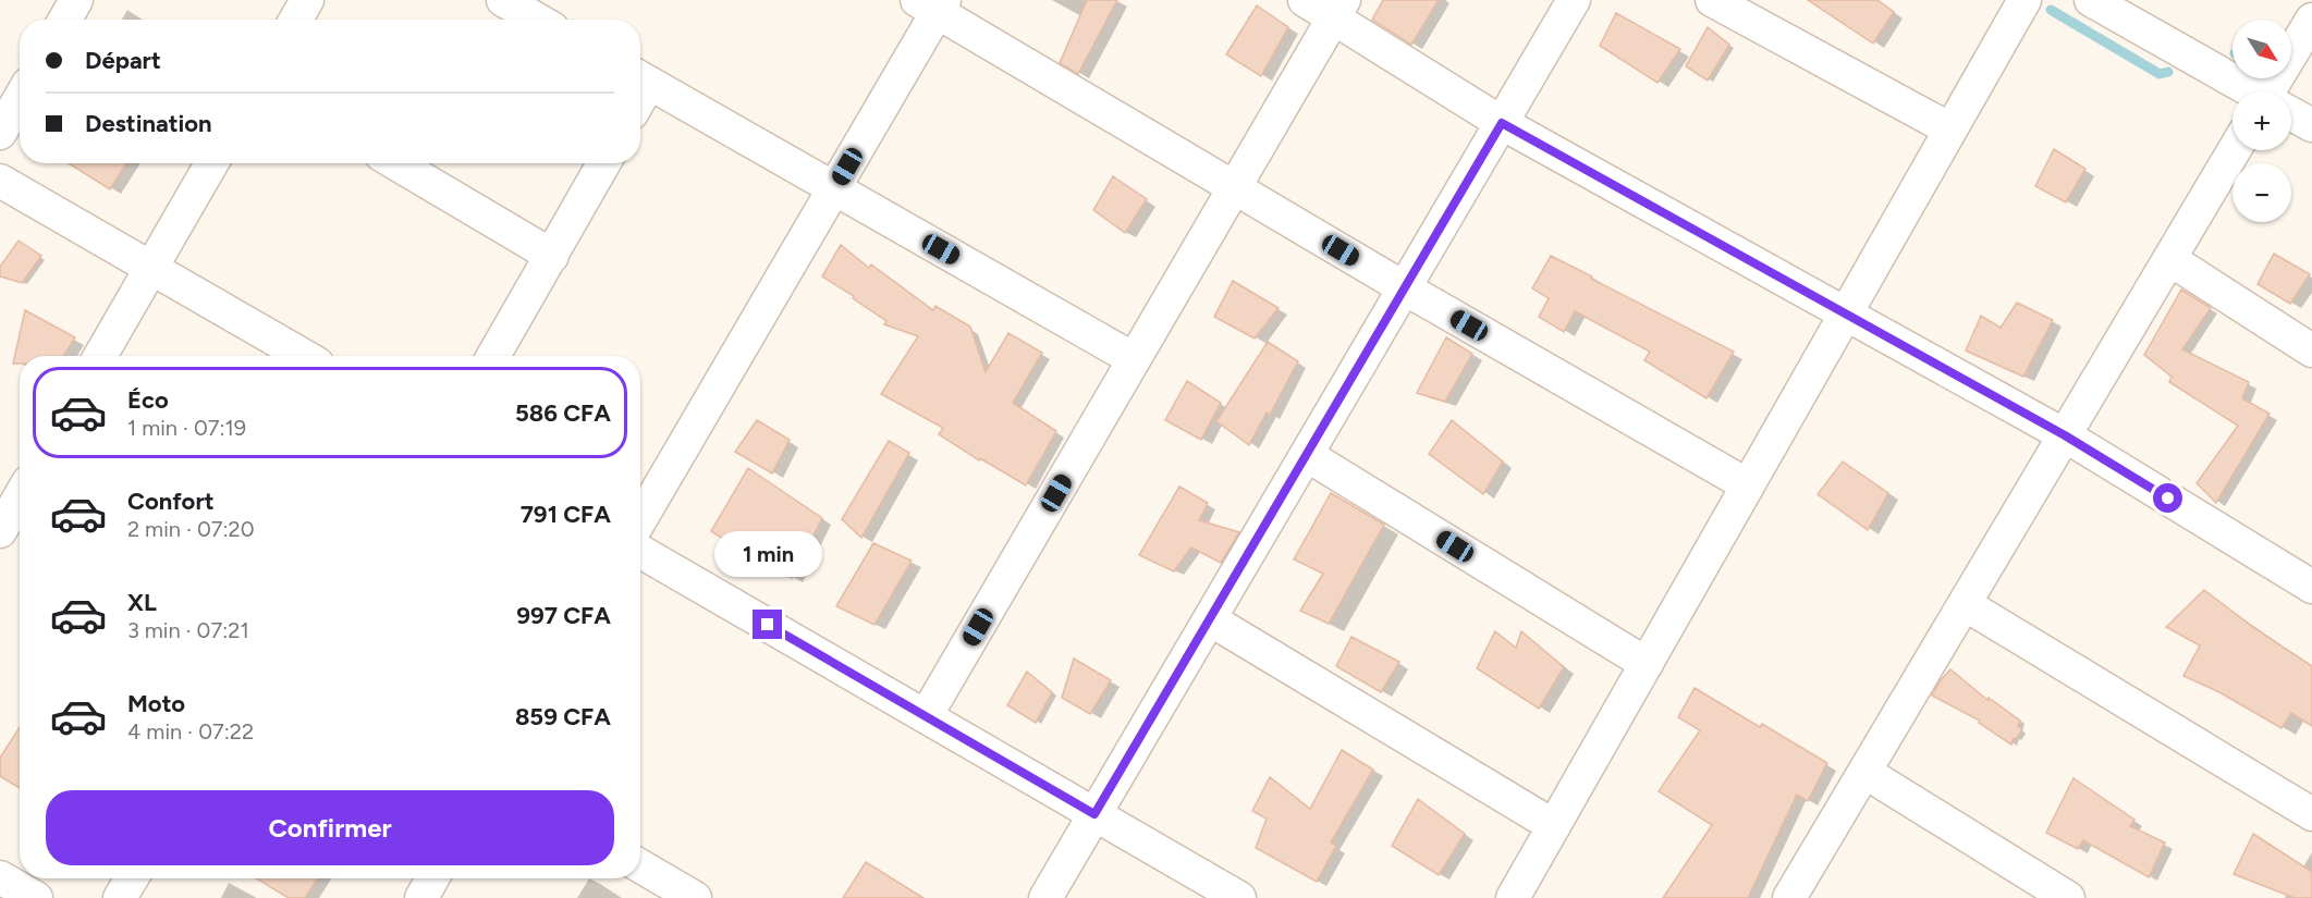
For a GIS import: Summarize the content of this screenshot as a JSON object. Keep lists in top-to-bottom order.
{
  "north": "bottom right",
  "page": {
    "map_buttons": ["+", "−"],
    "banner": ["Départ", "Destination"],
    "list": [
      {
        "name": "Éco",
        "note": "1 min · 07:19",
        "value": "586 CFA"
      },
      {
        "name": "Confort",
        "note": "2 min · 07:20",
        "value": "791 CFA"
      },
      {
        "name": "XL",
        "note": "3 min · 07:21",
        "value": "997 CFA"
      },
      {
        "name": "Moto",
        "note": "4 min · 07:22",
        "value": "859 CFA"
      }
    ],
    "bubble": "1 min",
    "buttons": "Confirmer"
  }
}
